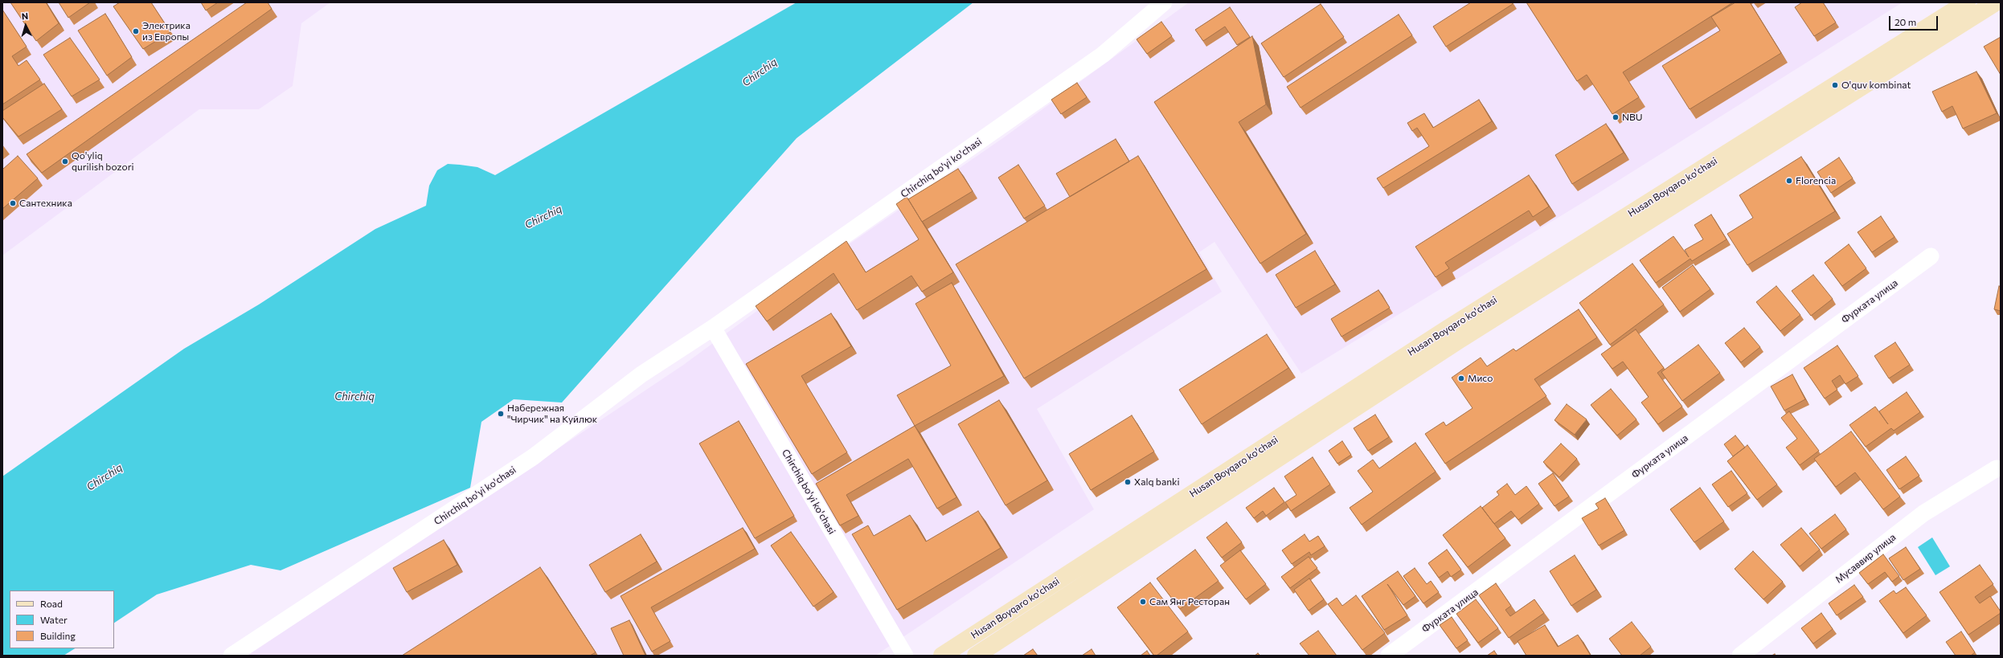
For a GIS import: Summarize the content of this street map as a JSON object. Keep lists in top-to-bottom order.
{
  "streets": {
    "main road": ["Husan Boyqaro ko'chasi"],
    "street": ["Chirchiq bo'yi ko'chasi", "Фурката улица", "Мусаввир улица"]
  },
  "water": ["Chirchiq"],
  "places": [
    "Электрика из Европы",
    "O'quv kombinat",
    "NBU",
    "Qo'yliq qurilish bozori",
    "Florencia",
    "Сантехника",
    "Мисо",
    "Набережная \"Чирчик\" на Куйлюк",
    "Xalq banki",
    "Сам Янг Ресторан"
  ],
  "legend": ["Road", "Water", "Building"],
  "scale_bar": "20 m",
  "north": "top"
}
